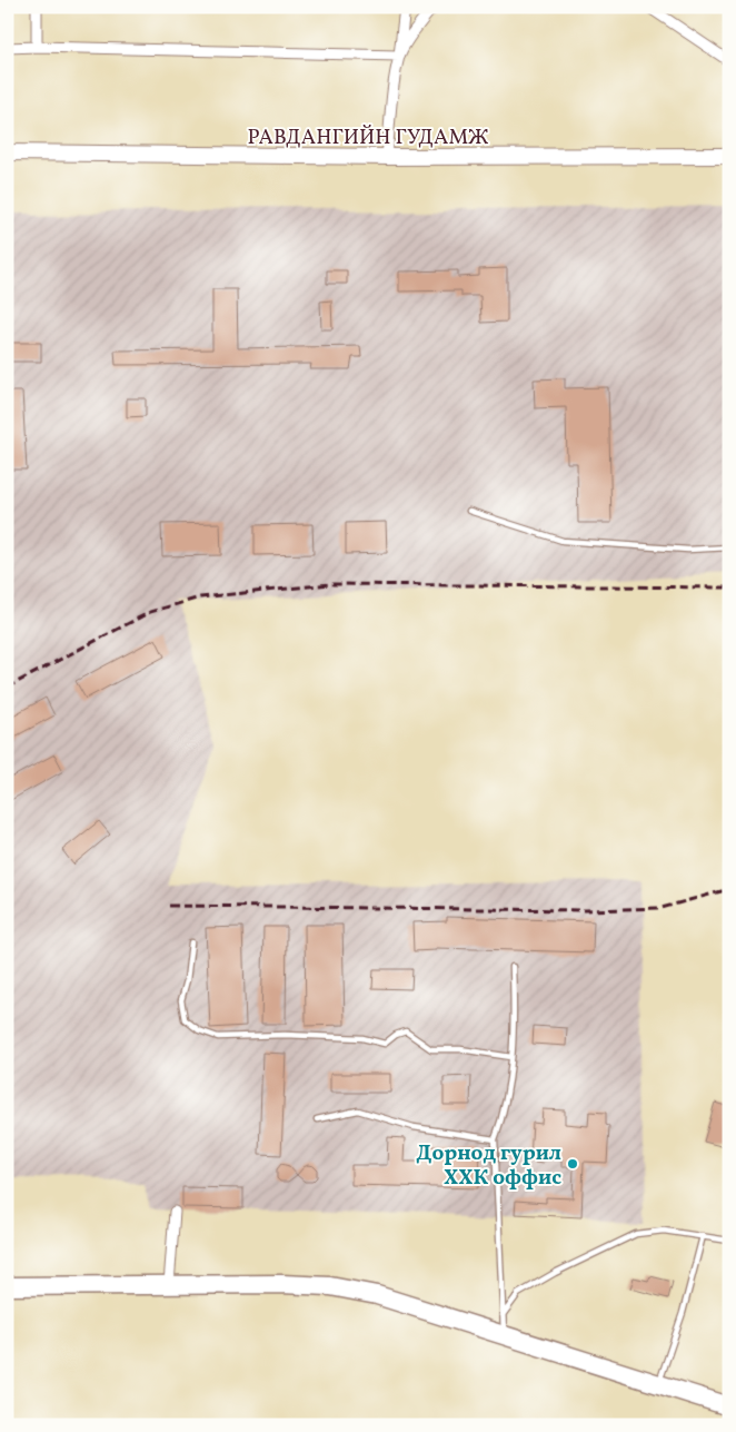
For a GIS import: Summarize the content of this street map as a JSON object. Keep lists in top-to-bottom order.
{
  "streets": {
    "main road": ["РАВДАНГИЙН ГУДАМЖ"]
  },
  "places": ["Дорнод гурил ХХК оффис"]
}
